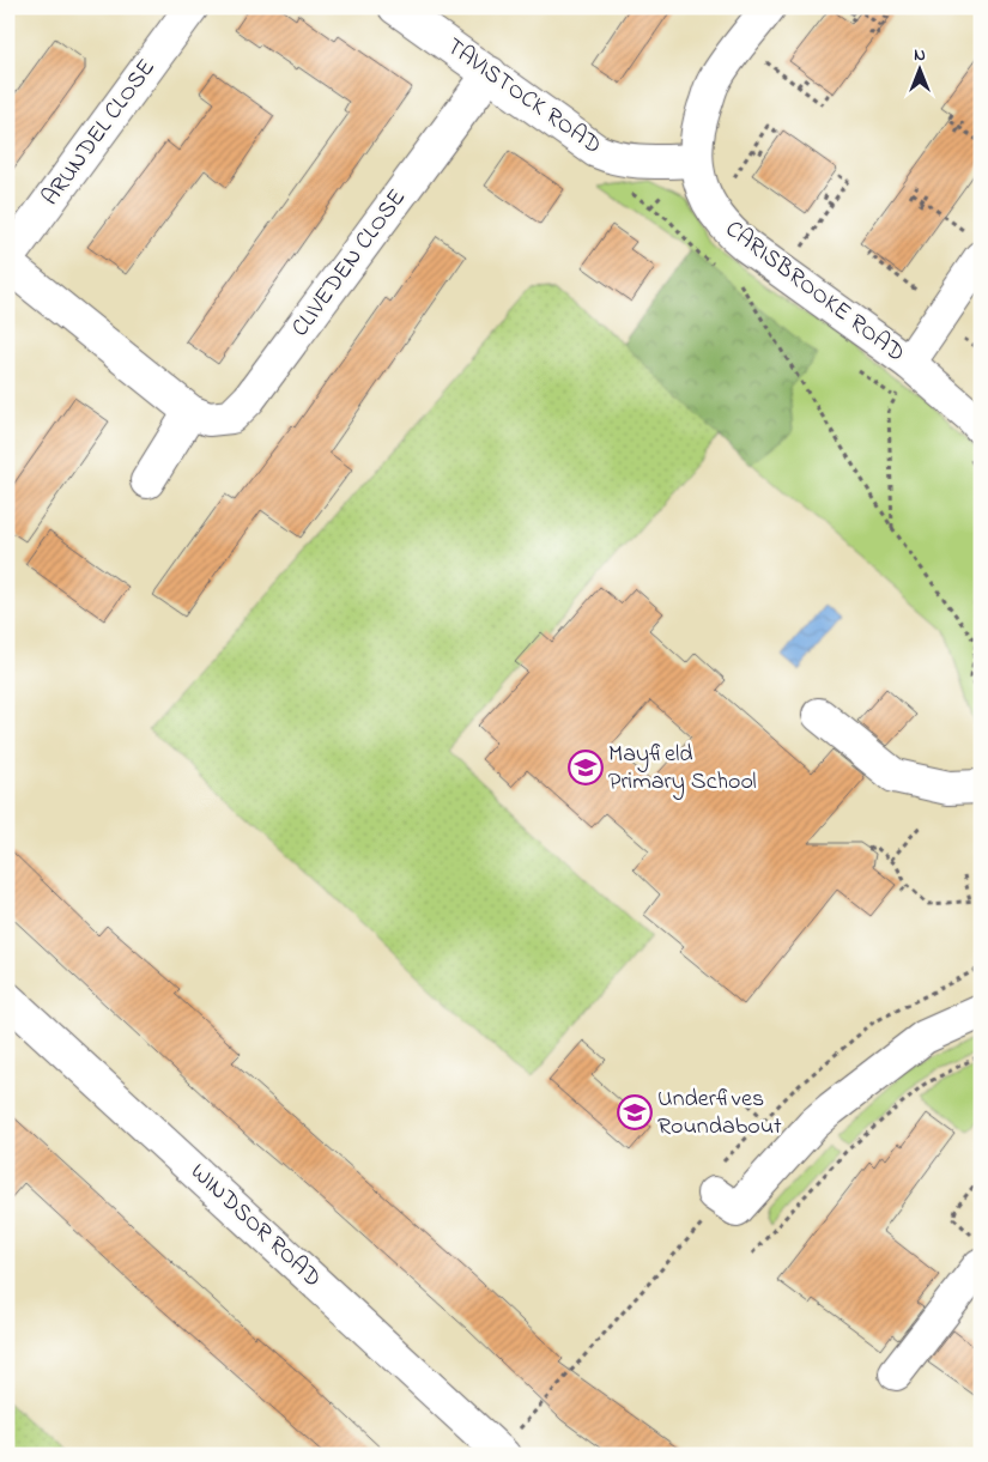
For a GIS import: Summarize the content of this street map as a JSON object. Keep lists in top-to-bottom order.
{
  "streets": {
    "street": [
      "TAVISTOCK ROAD",
      "ARUNDEL CLOSE",
      "CLIVEDEN CLOSE",
      "CARISBROOKE ROAD",
      "WINDSOR ROAD"
    ]
  },
  "crossings": [
    ["TAVISTOCK ROAD", "CLIVEDEN CLOSE"],
    ["TAVISTOCK ROAD", "CARISBROOKE ROAD"]
  ],
  "places": {
    "school or university": ["Mayfield Primary School", "Underfives Roundabout"]
  },
  "north": "top"
}
